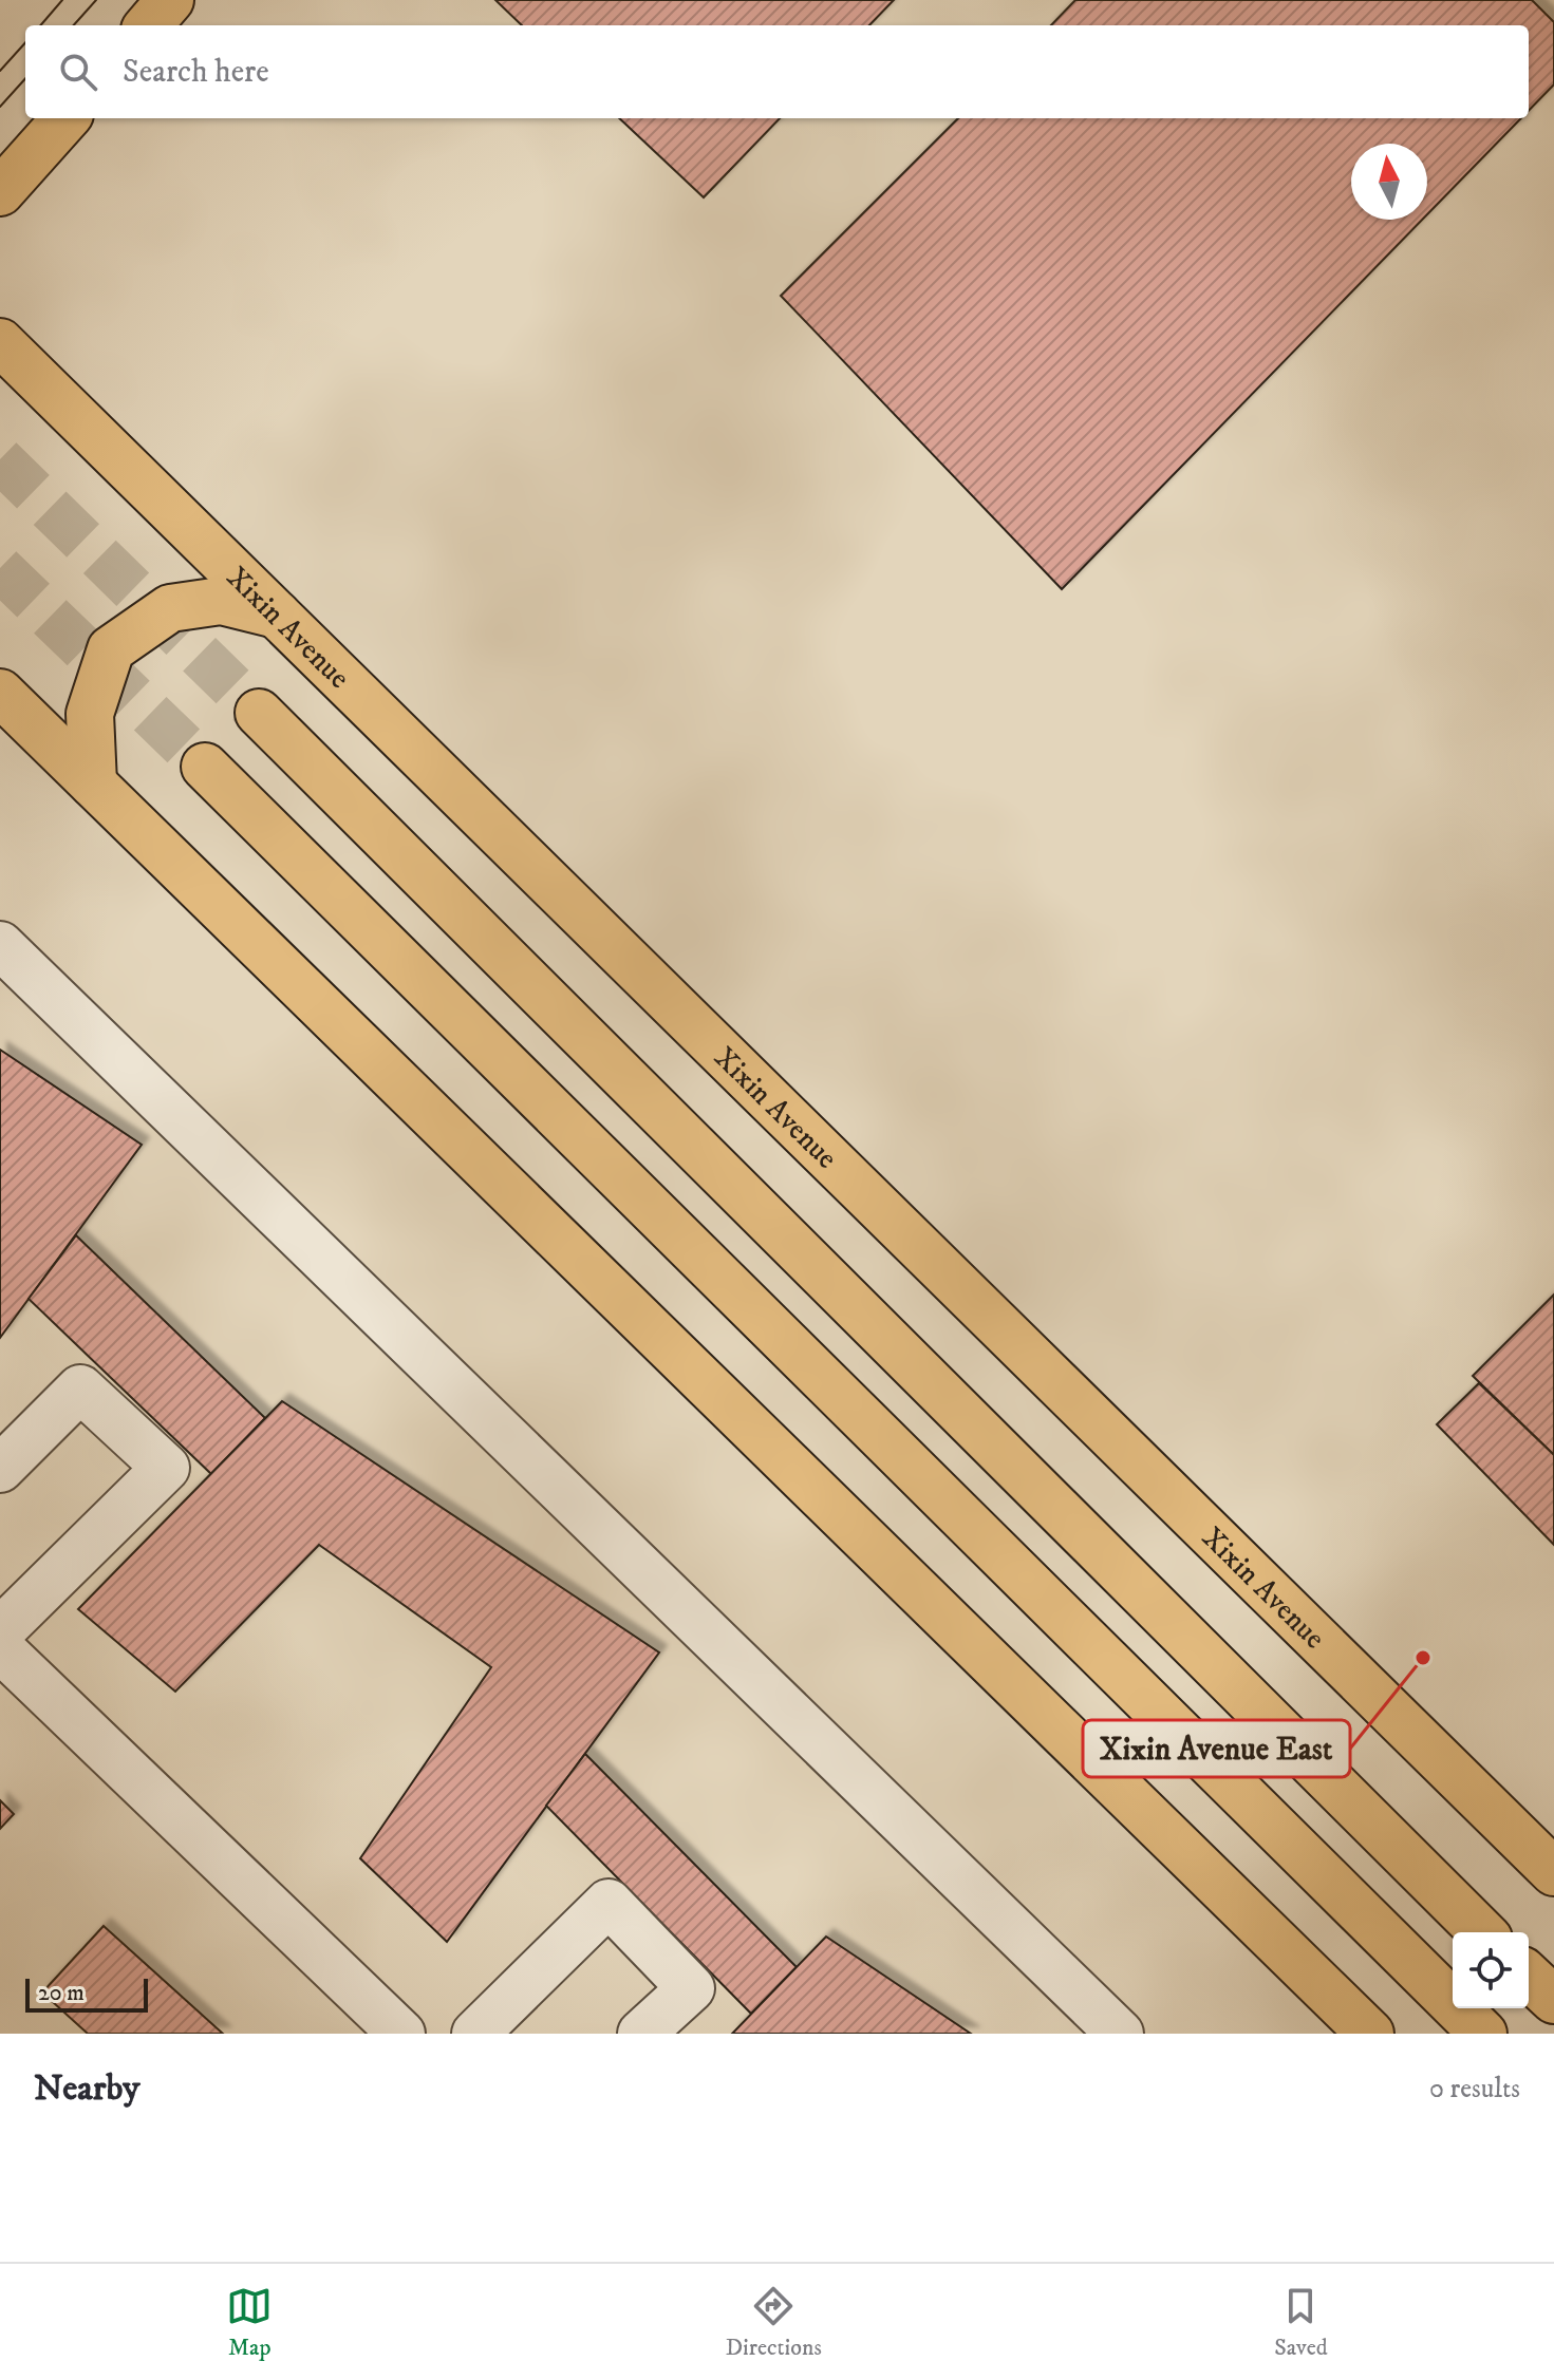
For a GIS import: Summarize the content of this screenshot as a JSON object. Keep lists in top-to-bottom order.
{
  "streets": {
    "main road": ["Xixin Avenue"]
  },
  "places": ["Xixin Avenue East"],
  "scale_bar": "20 m",
  "north": "top",
  "page": {
    "search": "Search here",
    "scale": "20 m",
    "heading": ["Nearby", "0 results"],
    "nav": ["Map", "Directions", "Saved"]
  }
}
